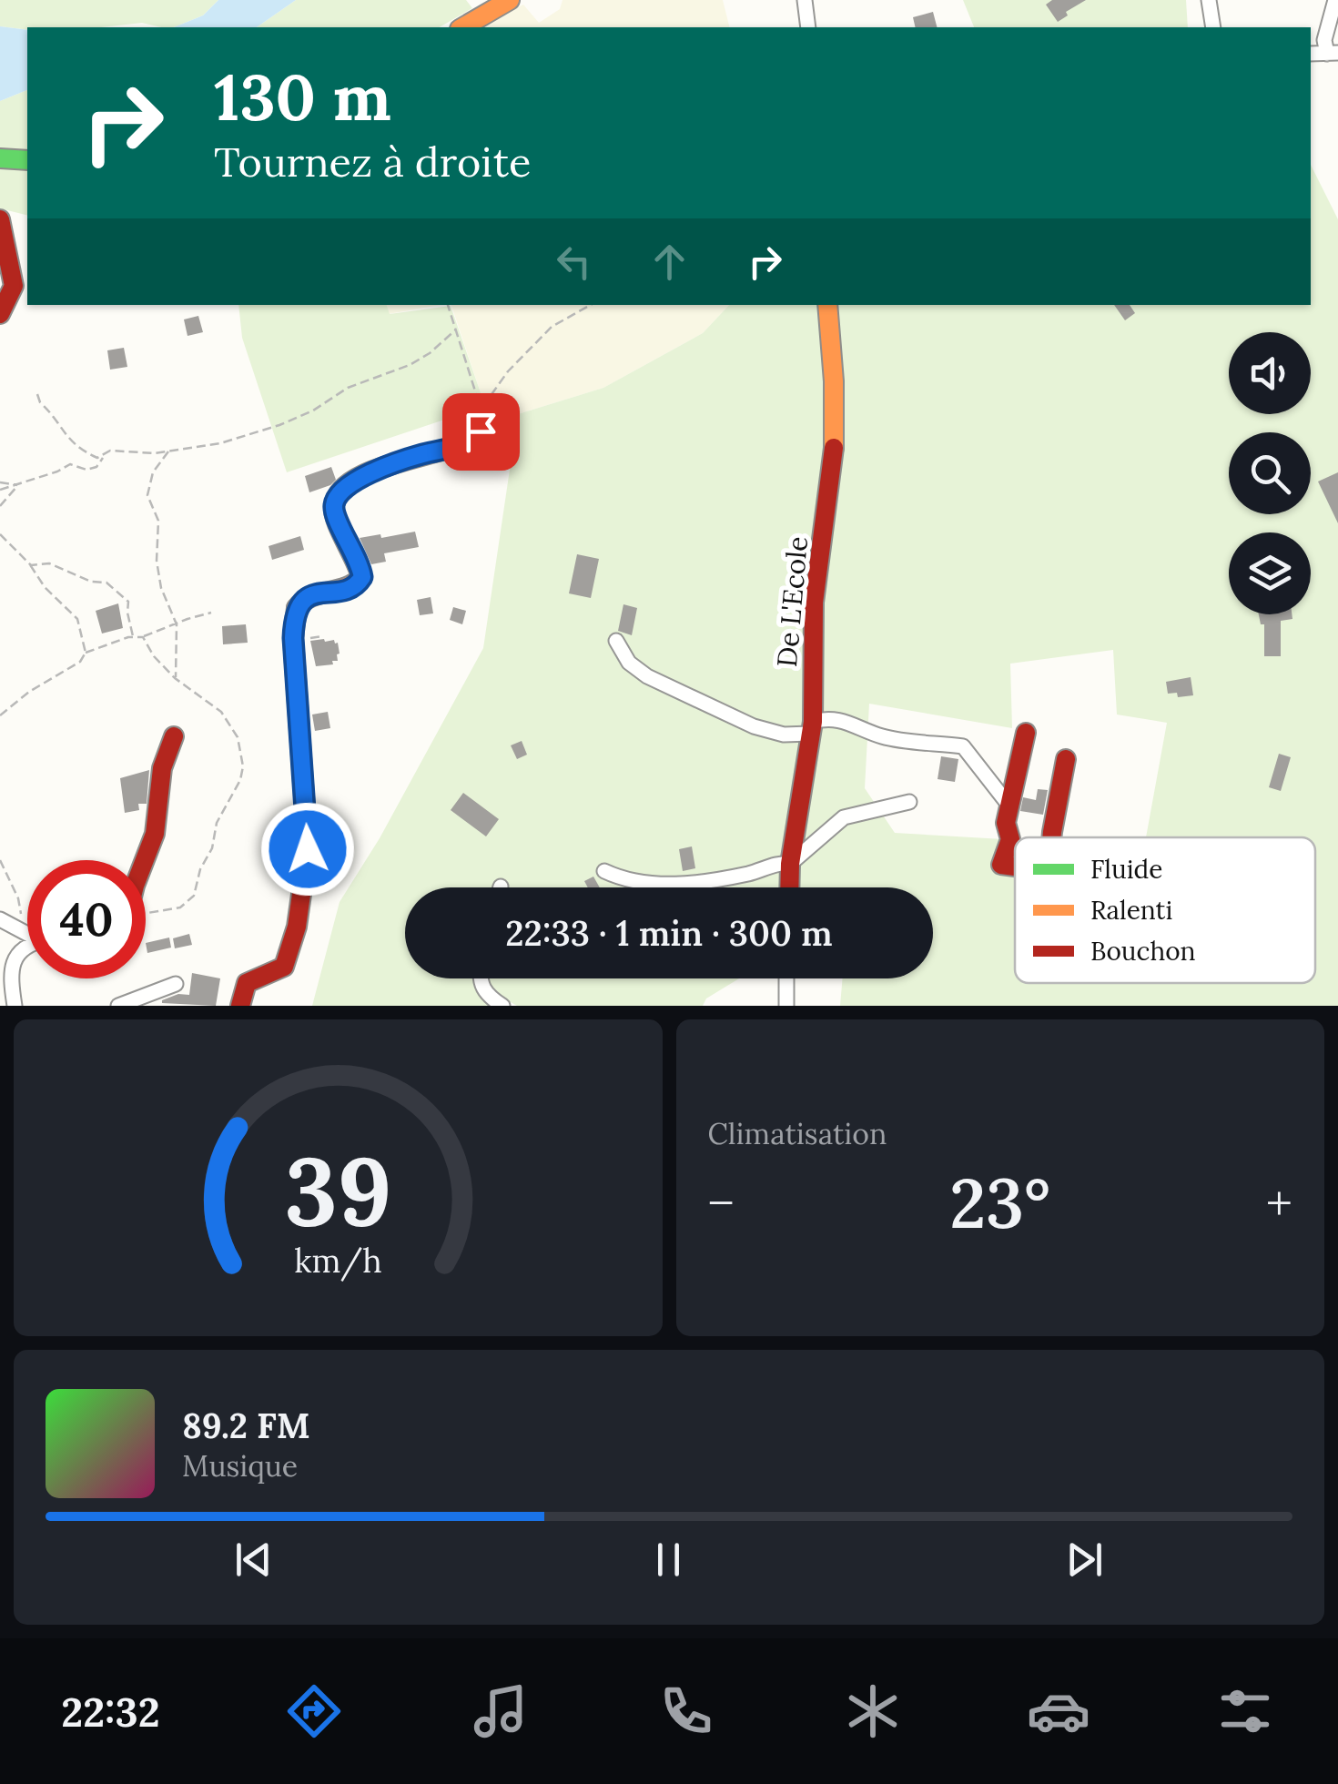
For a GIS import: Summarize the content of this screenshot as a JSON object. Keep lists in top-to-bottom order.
{
  "streets": {
    "street": ["De L'Ecole"]
  },
  "legend": ["Fluide", "Ralenti", "Bouchon"],
  "page": {
    "turn": ["130 m", "Tournez à droite"],
    "limit": "40",
    "trip": "22:33 · 1 min · 300 m",
    "tile": "Climatisation",
    "heat": ["−", "23°", "+"],
    "song": ["89.2 FM", "Musique"],
    "tabs": "22:32",
    "gauge": ["39", "km/h"]
  }
}
